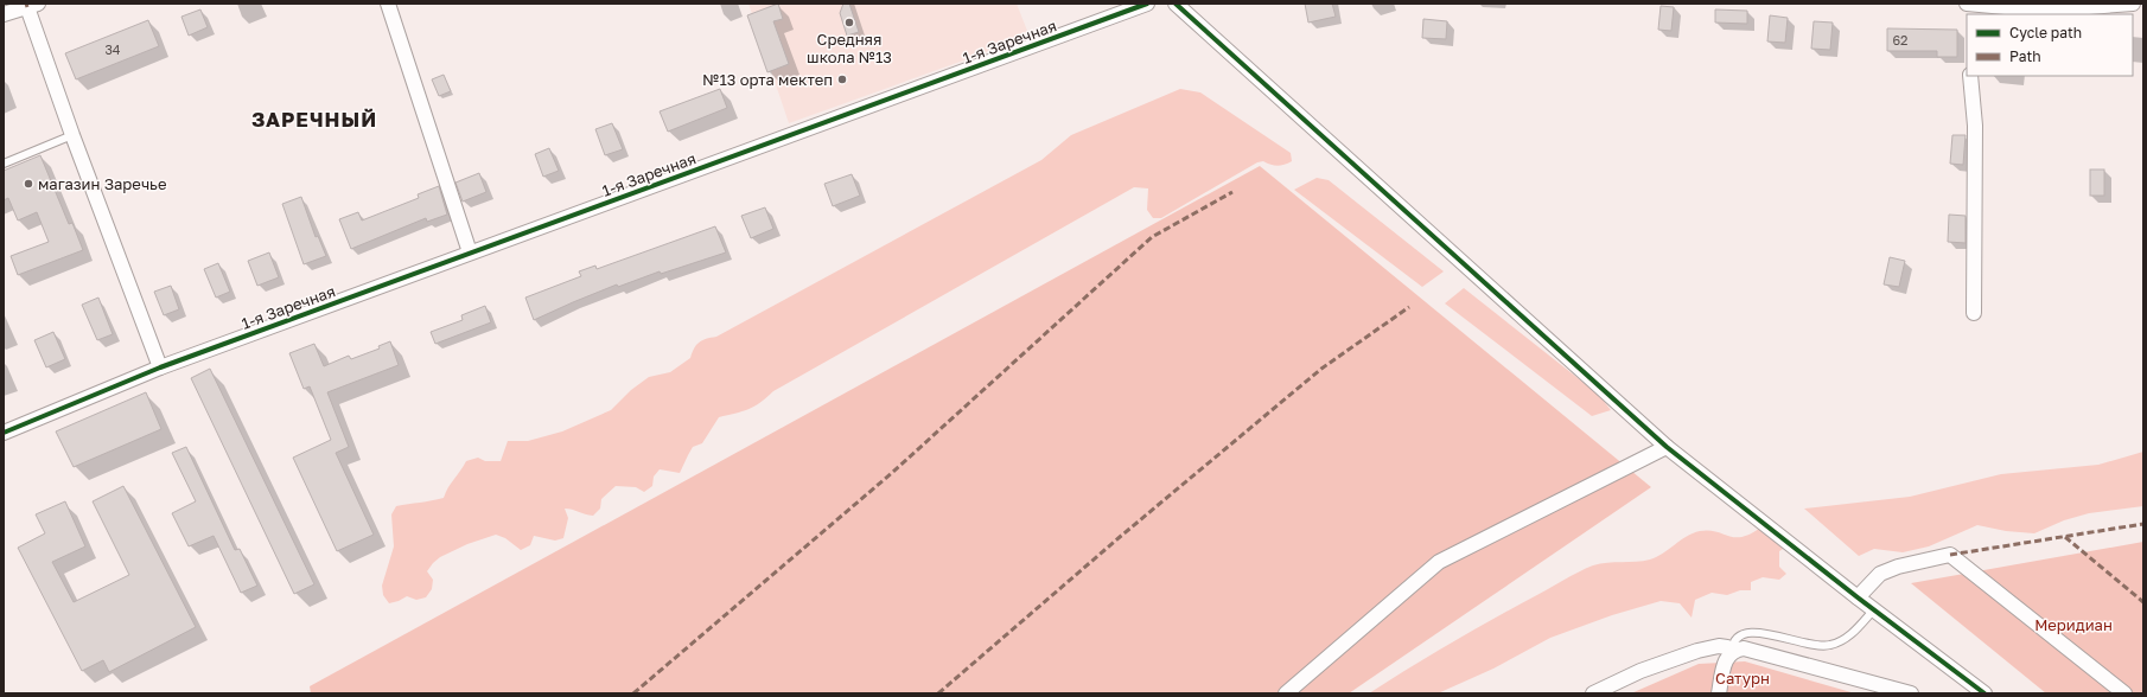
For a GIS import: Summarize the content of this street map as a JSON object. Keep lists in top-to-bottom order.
{
  "streets": {
    "street": ["1-я Заречная"]
  },
  "districts": ["ЗАРЕЧНЫЙ"],
  "parks": ["Меридиан", "Сатурн"],
  "places": ["Средняя школа №13", "№13 орта мектеп", "магазин Заречье"],
  "house_numbers": ["62", "34"],
  "legend": ["Cycle path", "Path"]
}
